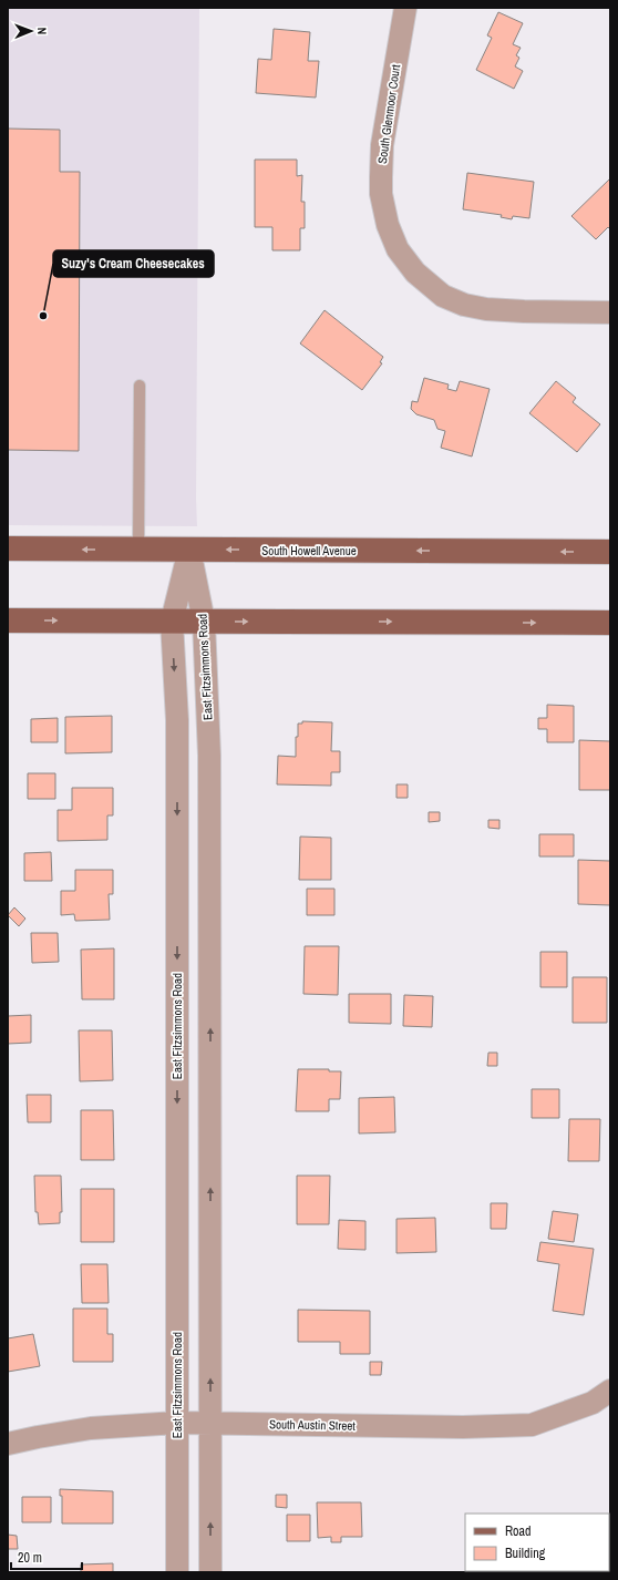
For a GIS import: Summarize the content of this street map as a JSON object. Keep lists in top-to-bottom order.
{
  "streets": {
    "main road": ["South Howell Avenue"],
    "street": ["South Glenmoor Court", "East Fitzsimmons Road", "South Austin Street"]
  },
  "crossings": [
    ["South Howell Avenue", "East Fitzsimmons Road"],
    ["East Fitzsimmons Road", "South Austin Street"]
  ],
  "places": ["Suzy's Cream Cheesecakes"],
  "legend": ["Road", "Building"],
  "scale_bar": "20 m",
  "north": "right"
}
